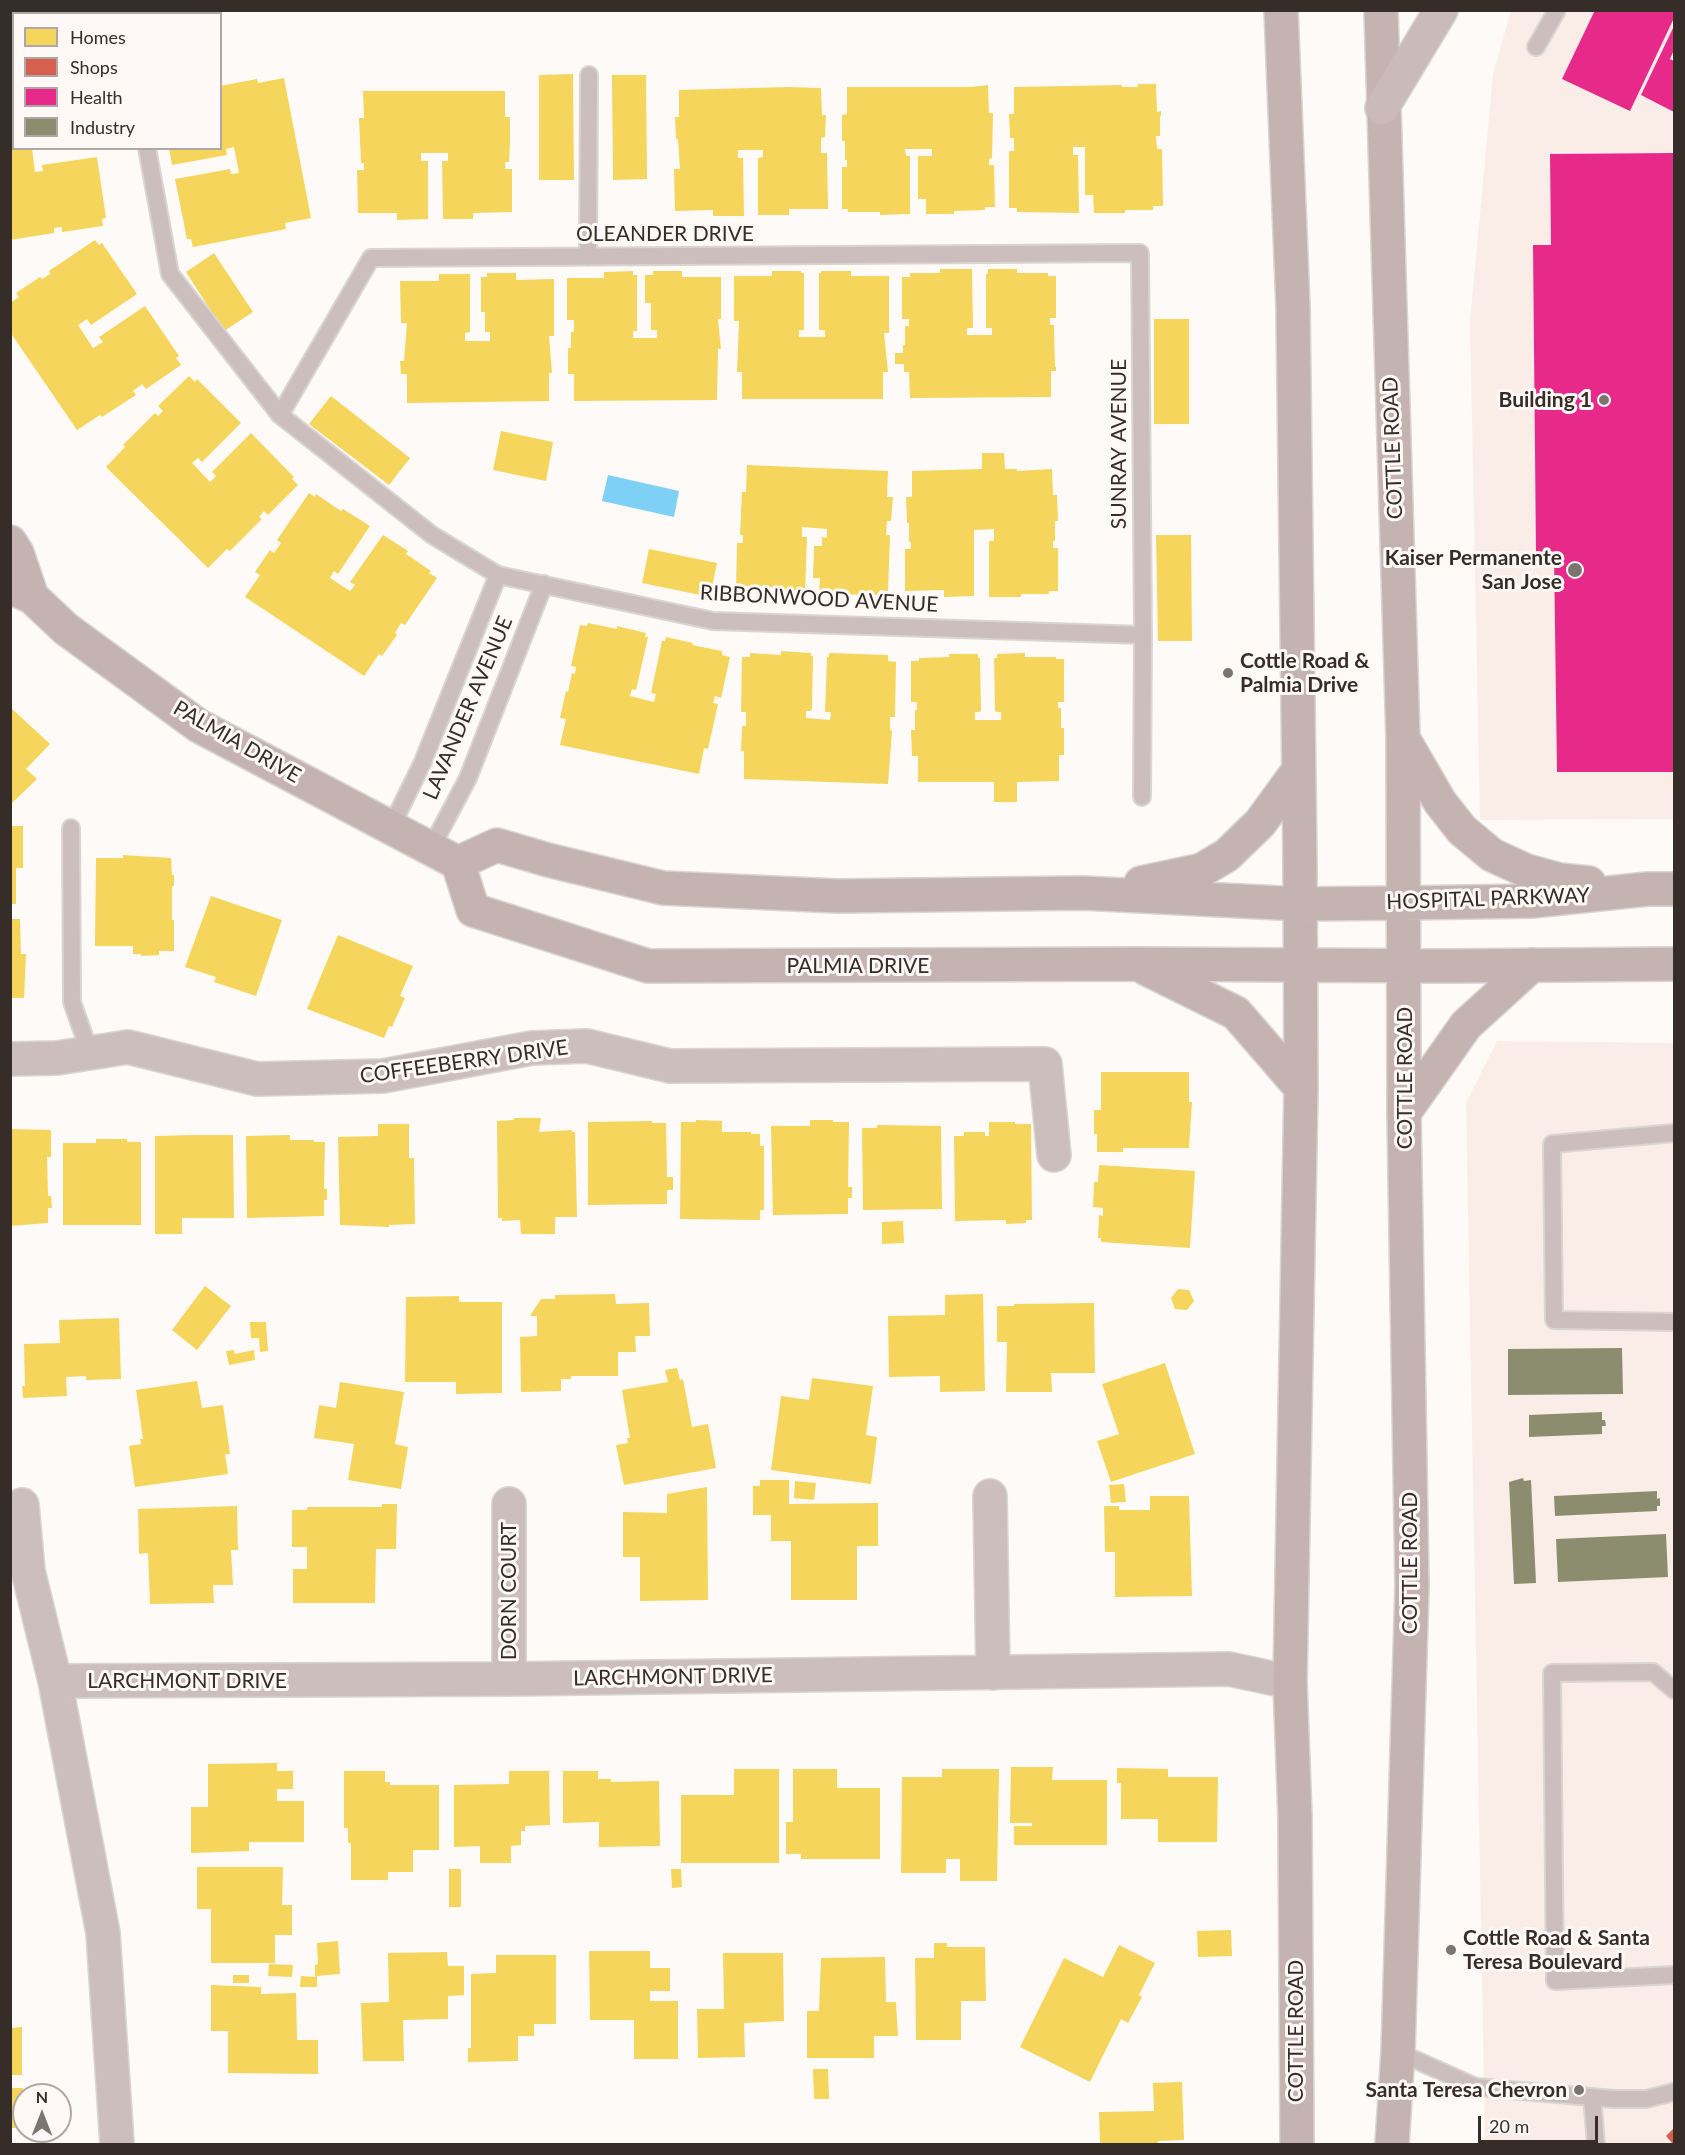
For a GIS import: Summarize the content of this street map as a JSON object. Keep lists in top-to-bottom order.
{
  "streets": {
    "main road": ["COTTLE ROAD", "PALMIA DRIVE", "HOSPITAL PARKWAY"],
    "street": ["COFFEEBERRY DRIVE", "DORN COURT", "LARCHMONT DRIVE"],
    "lane": [
      "OLEANDER DRIVE",
      "SUNRAY AVENUE",
      "RIBBONWOOD AVENUE",
      "LAVANDER AVENUE"
    ]
  },
  "crossings": [
    ["OLEANDER DRIVE", "SUNRAY AVENUE"],
    ["OLEANDER DRIVE", "RIBBONWOOD AVENUE"],
    ["SUNRAY AVENUE", "RIBBONWOOD AVENUE"],
    ["COTTLE ROAD", "PALMIA DRIVE"],
    ["COTTLE ROAD", "HOSPITAL PARKWAY"],
    ["COTTLE ROAD", "LARCHMONT DRIVE"],
    ["RIBBONWOOD AVENUE", "LAVANDER AVENUE"],
    ["LAVANDER AVENUE", "PALMIA DRIVE"],
    ["DORN COURT", "LARCHMONT DRIVE"]
  ],
  "places": [
    "Building 1",
    "Kaiser Permanente San Jose",
    "Cottle Road & Palmia Drive",
    "Cottle Road & Santa Teresa Boulevard",
    "Santa Teresa Chevron"
  ],
  "legend": [
    "Homes",
    "Shops",
    "Health",
    "Industry"
  ],
  "scale_bar": "20 m",
  "north": "top"
}
